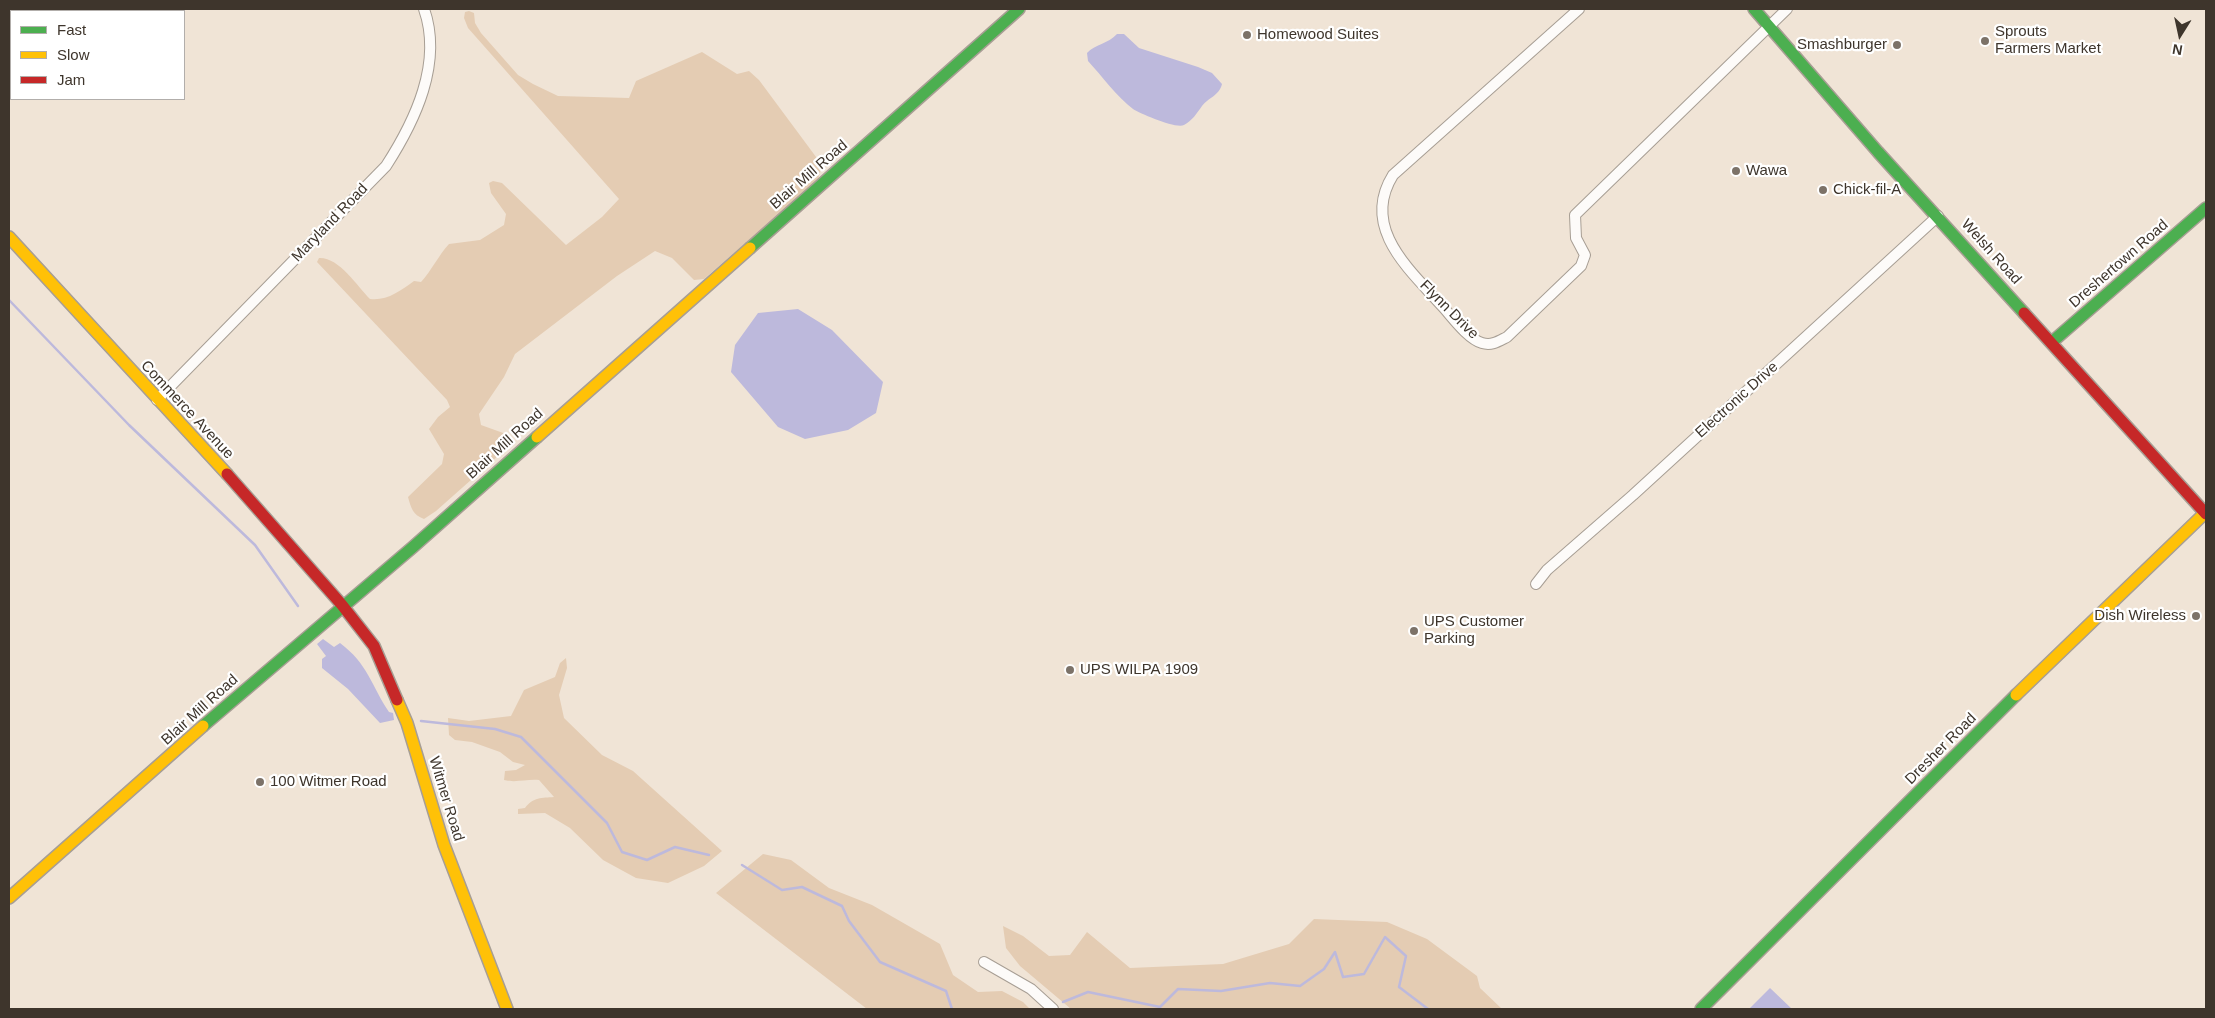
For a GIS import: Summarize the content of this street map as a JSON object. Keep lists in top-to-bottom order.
{
  "streets": {
    "main road": [
      "Blair Mill Road",
      "Welsh Road",
      "Dreshertown Road",
      "Commerce Avenue",
      "Dresher Road",
      "Witmer Road"
    ],
    "street": ["Maryland Road", "Flynn Drive", "Electronic Drive"]
  },
  "crossings": [
    ["Blair Mill Road", "Commerce Avenue"],
    ["Blair Mill Road", "Witmer Road"],
    ["Maryland Road", "Commerce Avenue"],
    ["Welsh Road", "Dreshertown Road"],
    ["Welsh Road", "Flynn Drive"],
    ["Welsh Road", "Electronic Drive"],
    ["Welsh Road", "Dresher Road"],
    ["Commerce Avenue", "Witmer Road"]
  ],
  "places": [
    "Homewood Suites",
    "Sprouts Farmers Market",
    "Smashburger",
    "Wawa",
    "Chick-fil-A",
    "Dish Wireless",
    "UPS Customer Parking",
    "UPS WILPA 1909",
    "100 Witmer Road"
  ],
  "legend": ["Fast", "Slow", "Jam"],
  "north": "bottom"
}
